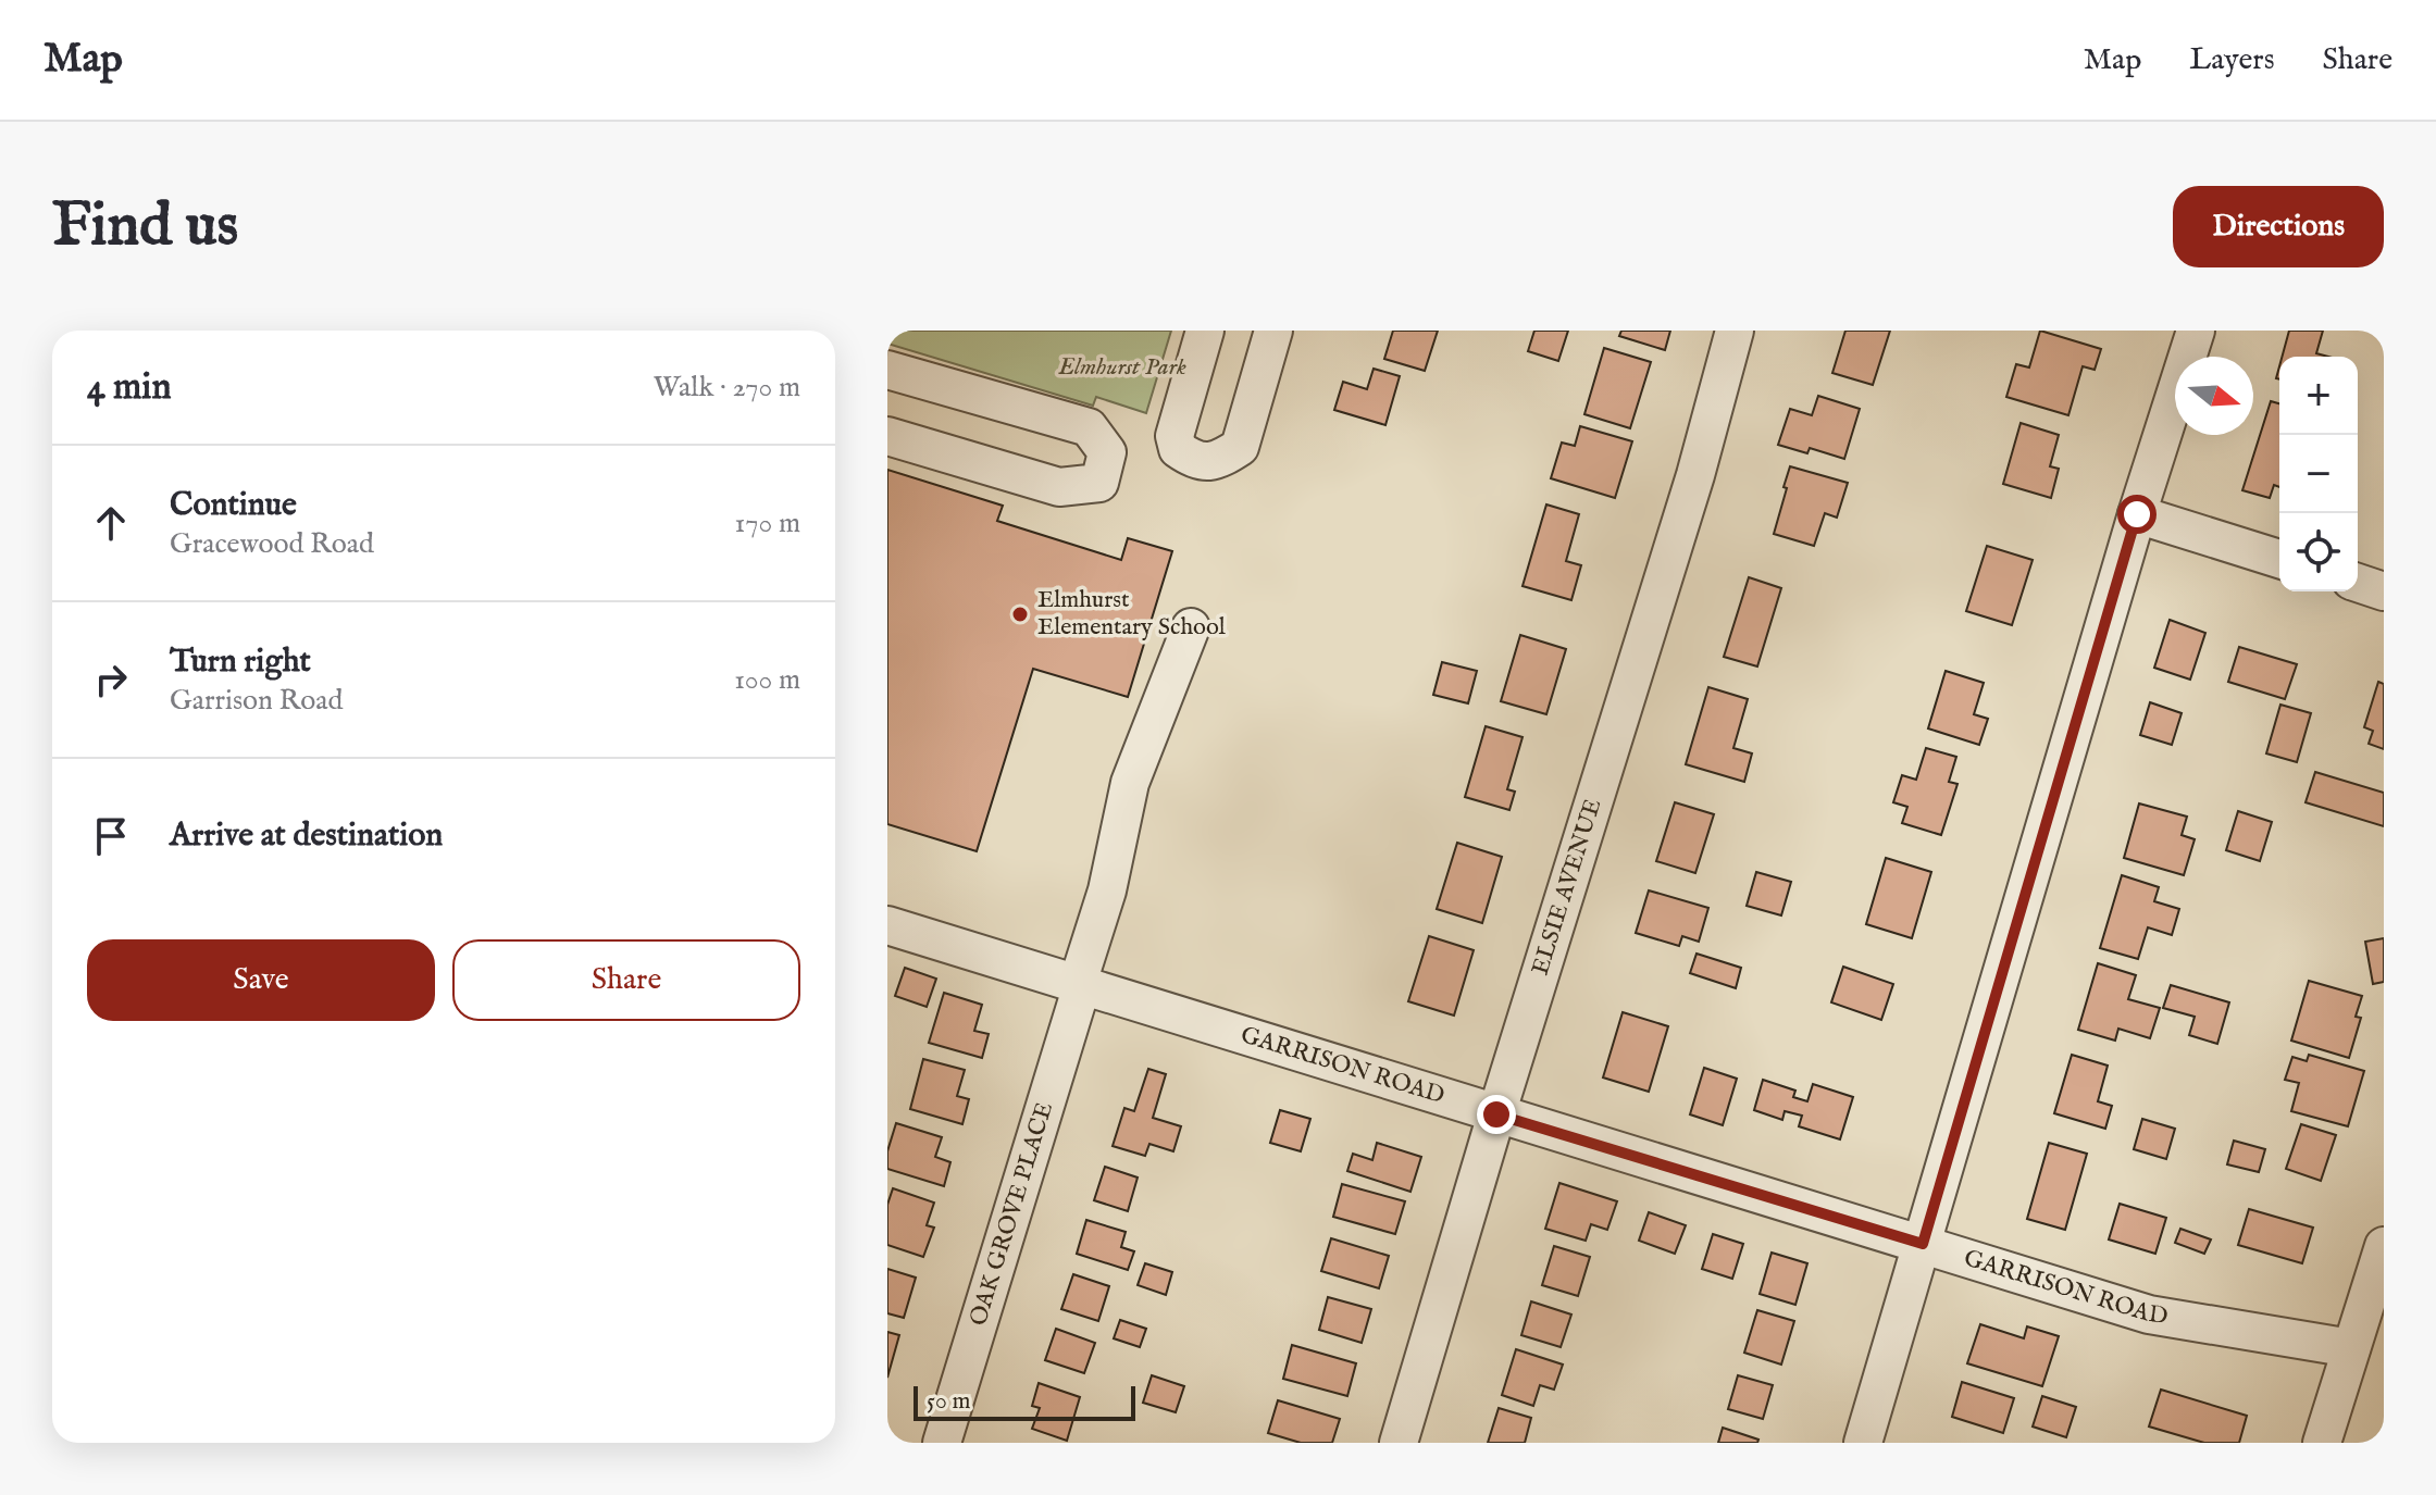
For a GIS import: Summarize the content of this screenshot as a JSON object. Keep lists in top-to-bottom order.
{
  "streets": {
    "street": ["ELSIE AVENUE", "GARRISON ROAD", "OAK GROVE PLACE"]
  },
  "crossings": [
    ["ELSIE AVENUE", "GARRISON ROAD"],
    ["GARRISON ROAD", "OAK GROVE PLACE"]
  ],
  "parks": ["Elmhurst Park"],
  "places": ["Elmhurst Elementary School"],
  "scale_bar": "50 m",
  "north": "right",
  "page": {
    "header": "Map",
    "nav": ["Map", "Layers", "Share"],
    "buttons": [
      "Directions",
      ["Save", "Share"]
    ],
    "title": "Find us",
    "heading": ["4 min", "Walk · 270 m"],
    "map_buttons": ["+", "−"],
    "list": [
      ["Continue", "Gracewood Road", "170 m"],
      ["Turn right", "Garrison Road", "100 m"],
      "Arrive at destination"
    ],
    "scale": "50 m"
  }
}
